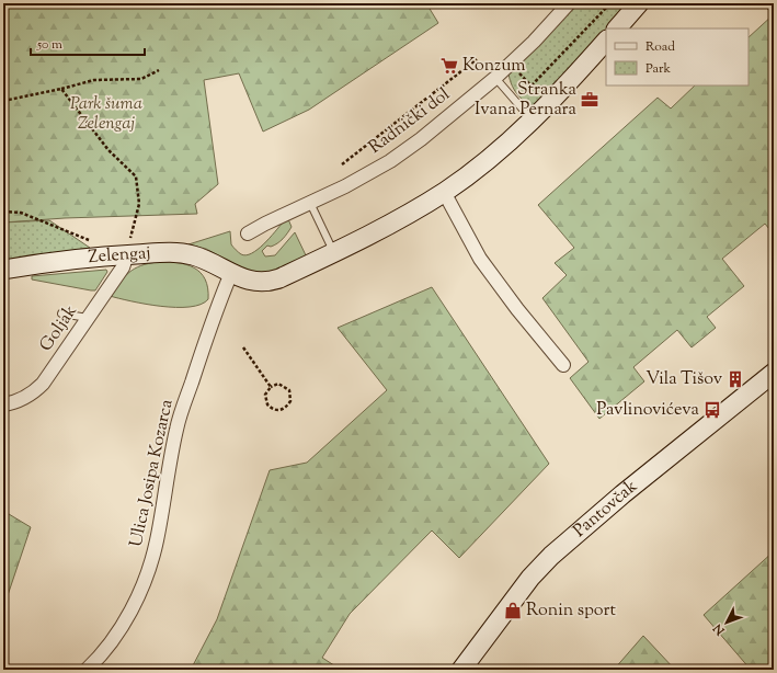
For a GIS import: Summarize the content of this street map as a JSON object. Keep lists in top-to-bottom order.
{
  "streets": {
    "street": [
      "Radnički dol",
      "Zelengaj",
      "Goljak",
      "Ulica Josipa Kozarca",
      "Pantovčak"
    ]
  },
  "crossings": [
    ["Zelengaj", "Goljak"],
    ["Zelengaj", "Ulica Josipa Kozarca"]
  ],
  "parks": ["Park šuma Zelengaj"],
  "places": {
    "supermarket": ["Konzum"],
    "office": ["Stranka Ivana Pernara"],
    "building": ["Vila Tišov"],
    "bus stop": ["Pavlinovićeva"],
    "shop": ["Ronin sport"]
  },
  "legend": ["Road", "Park"],
  "scale_bar": "50 m",
  "north": "bottom left"
}
